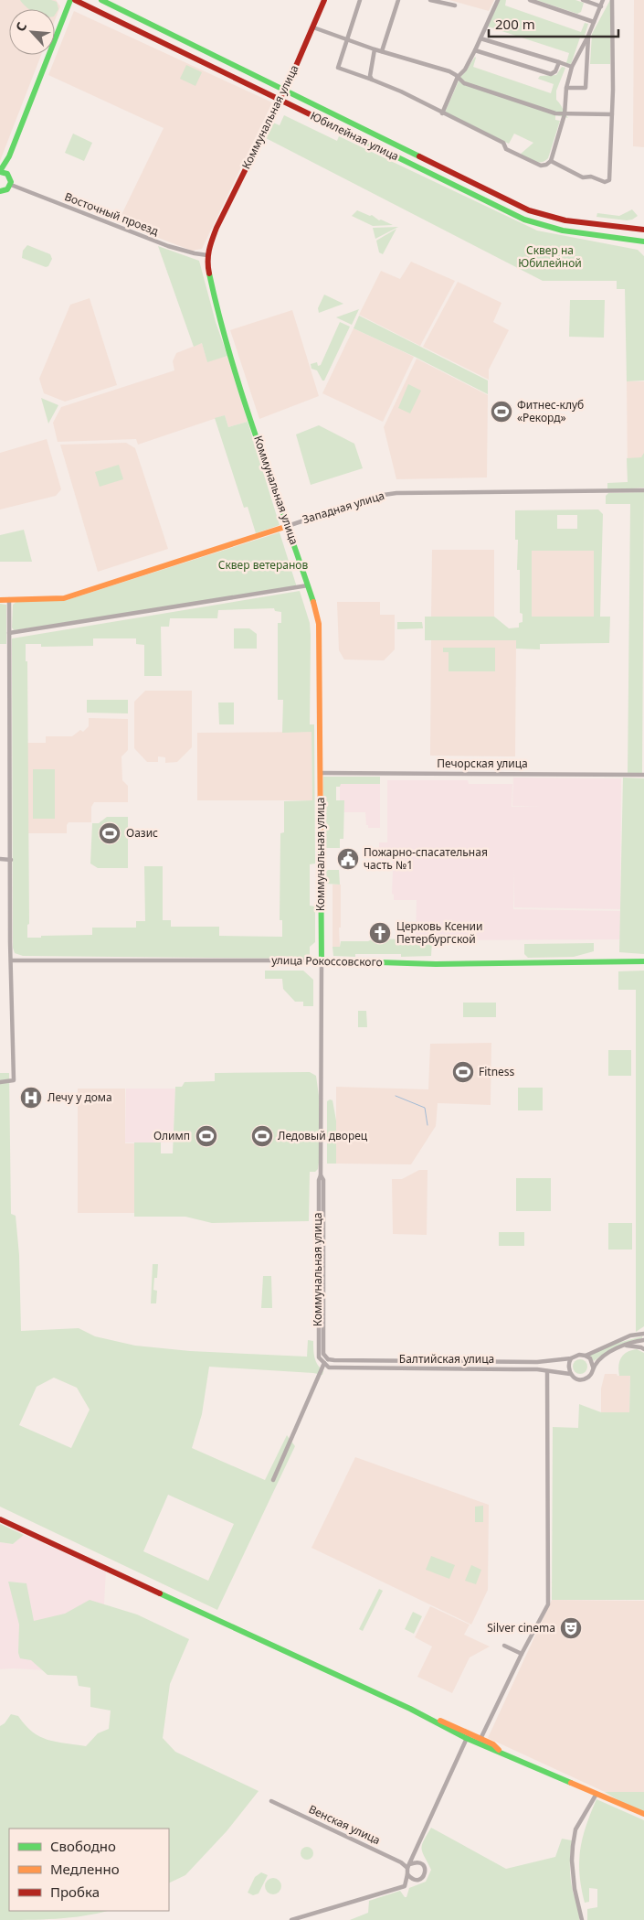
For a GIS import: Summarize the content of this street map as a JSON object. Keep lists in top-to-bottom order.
{
  "streets": {
    "main road": [
      "Коммунальная улица",
      "Юбилейная улица",
      "Западная улица",
      "улица Рокоссовского"
    ],
    "street": [
      "Восточный проезд",
      "Печорская улица",
      "Балтийская улица",
      "Венская улица"
    ]
  },
  "crossings": [
    ["Коммунальная улица", "Юбилейная улица"],
    ["Коммунальная улица", "Восточный проезд"],
    ["Коммунальная улица", "Западная улица"],
    ["Коммунальная улица", "Печорская улица"],
    ["Коммунальная улица", "улица Рокоссовского"],
    ["Коммунальная улица", "Балтийская улица"]
  ],
  "parks": ["Сквер на Юбилейной", "Сквер ветеранов"],
  "places": {
    "sports": [
      "Фитнес-клуб «Рекорд»",
      "Оазис",
      "Fitness",
      "Олимп",
      "Ледовый дворец"
    ],
    "public building": ["Пожарно-спасательная часть №1"],
    "church": ["Церковь Ксении Петербургской"],
    "hospital": ["Лечу у дома"],
    "theatre": ["Silver cinema"]
  },
  "legend": ["Свободно", "Медленно", "Пробка"],
  "scale_bar": "200 m",
  "north": "top left"
}
